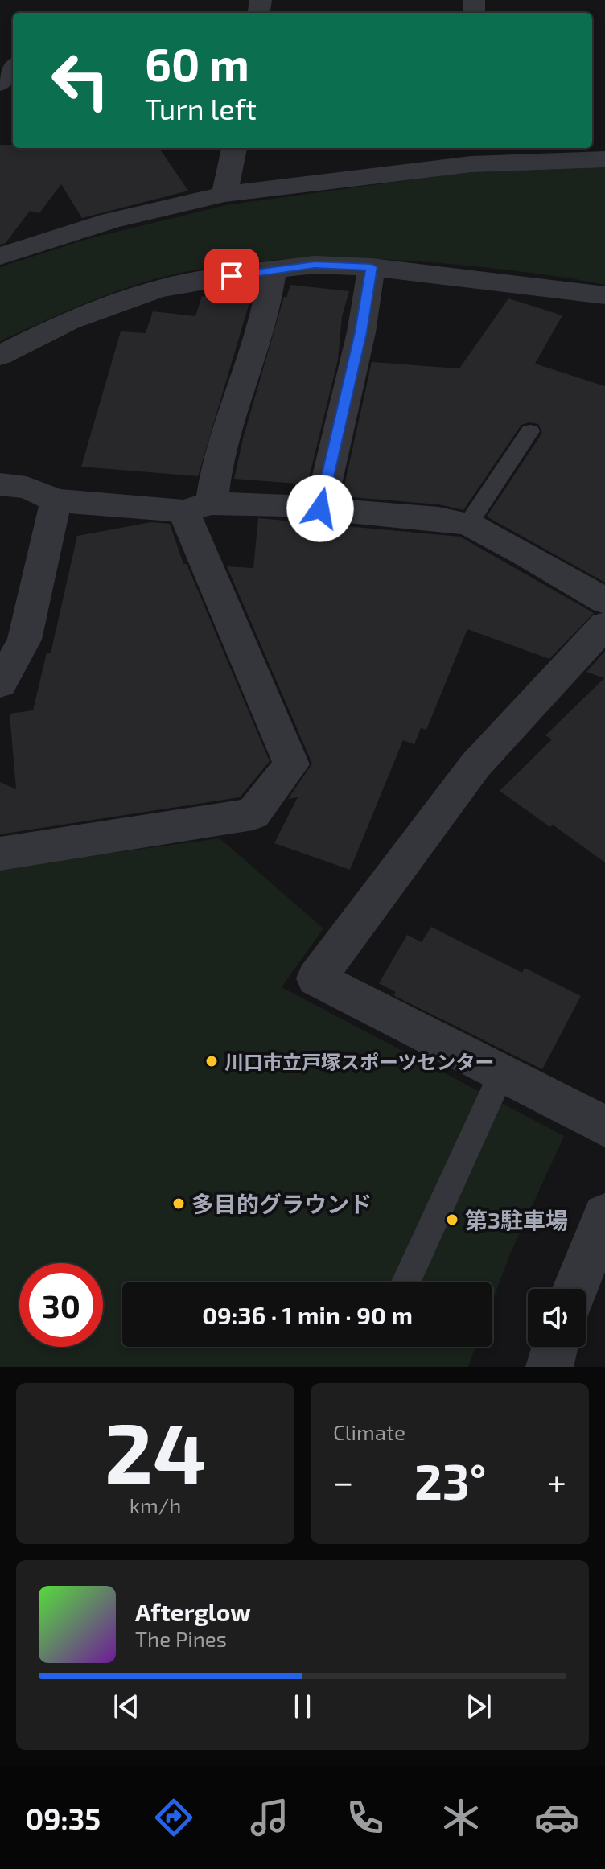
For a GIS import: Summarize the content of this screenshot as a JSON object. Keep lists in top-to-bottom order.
{
  "places": ["川口市立戸塚スポーツセンター", "多目的グラウンド", "第3駐車場"],
  "page": {
    "turn": ["60 m", "Turn left"],
    "limit": "30",
    "trip": "09:36 · 1 min · 90 m",
    "tile": [
      ["24", "km/h"],
      "Climate"
    ],
    "heat": ["−", "23°", "+"],
    "song": ["Afterglow", "The Pines"],
    "tabs": "09:35"
  }
}
